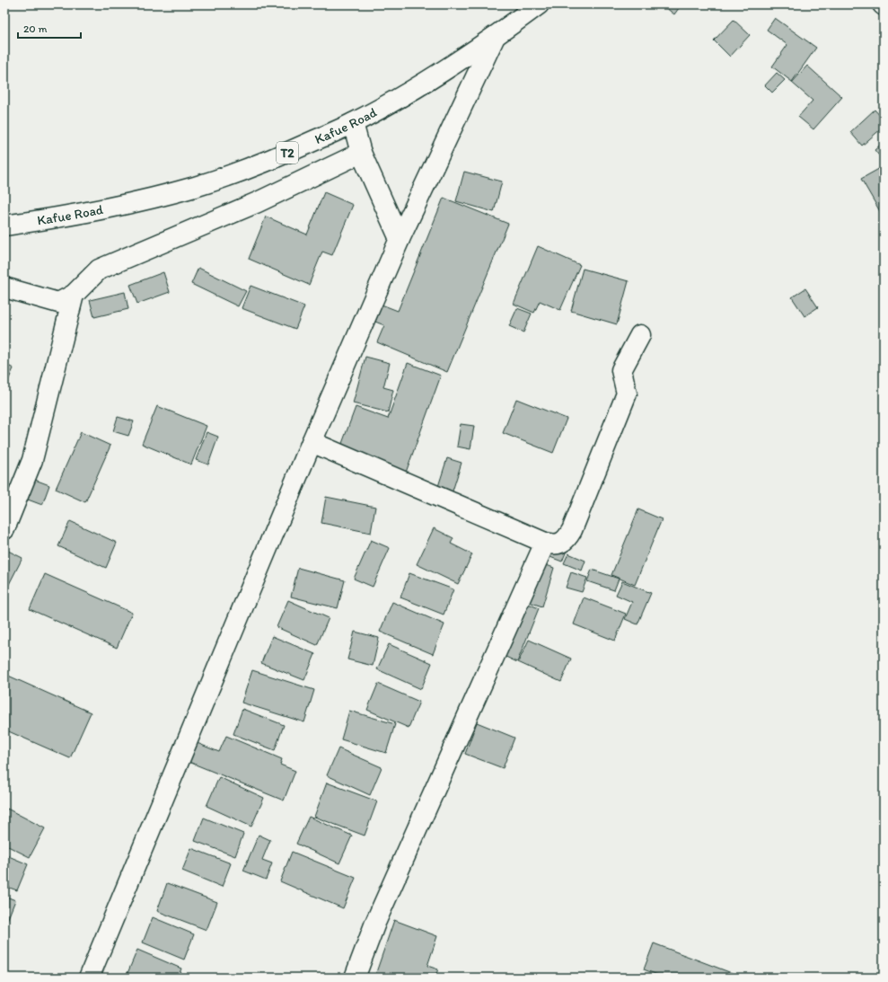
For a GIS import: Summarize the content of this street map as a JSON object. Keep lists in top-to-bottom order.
{
  "streets": {
    "main road": ["Kafue Road", "T2"]
  },
  "scale_bar": "20 m"
}
